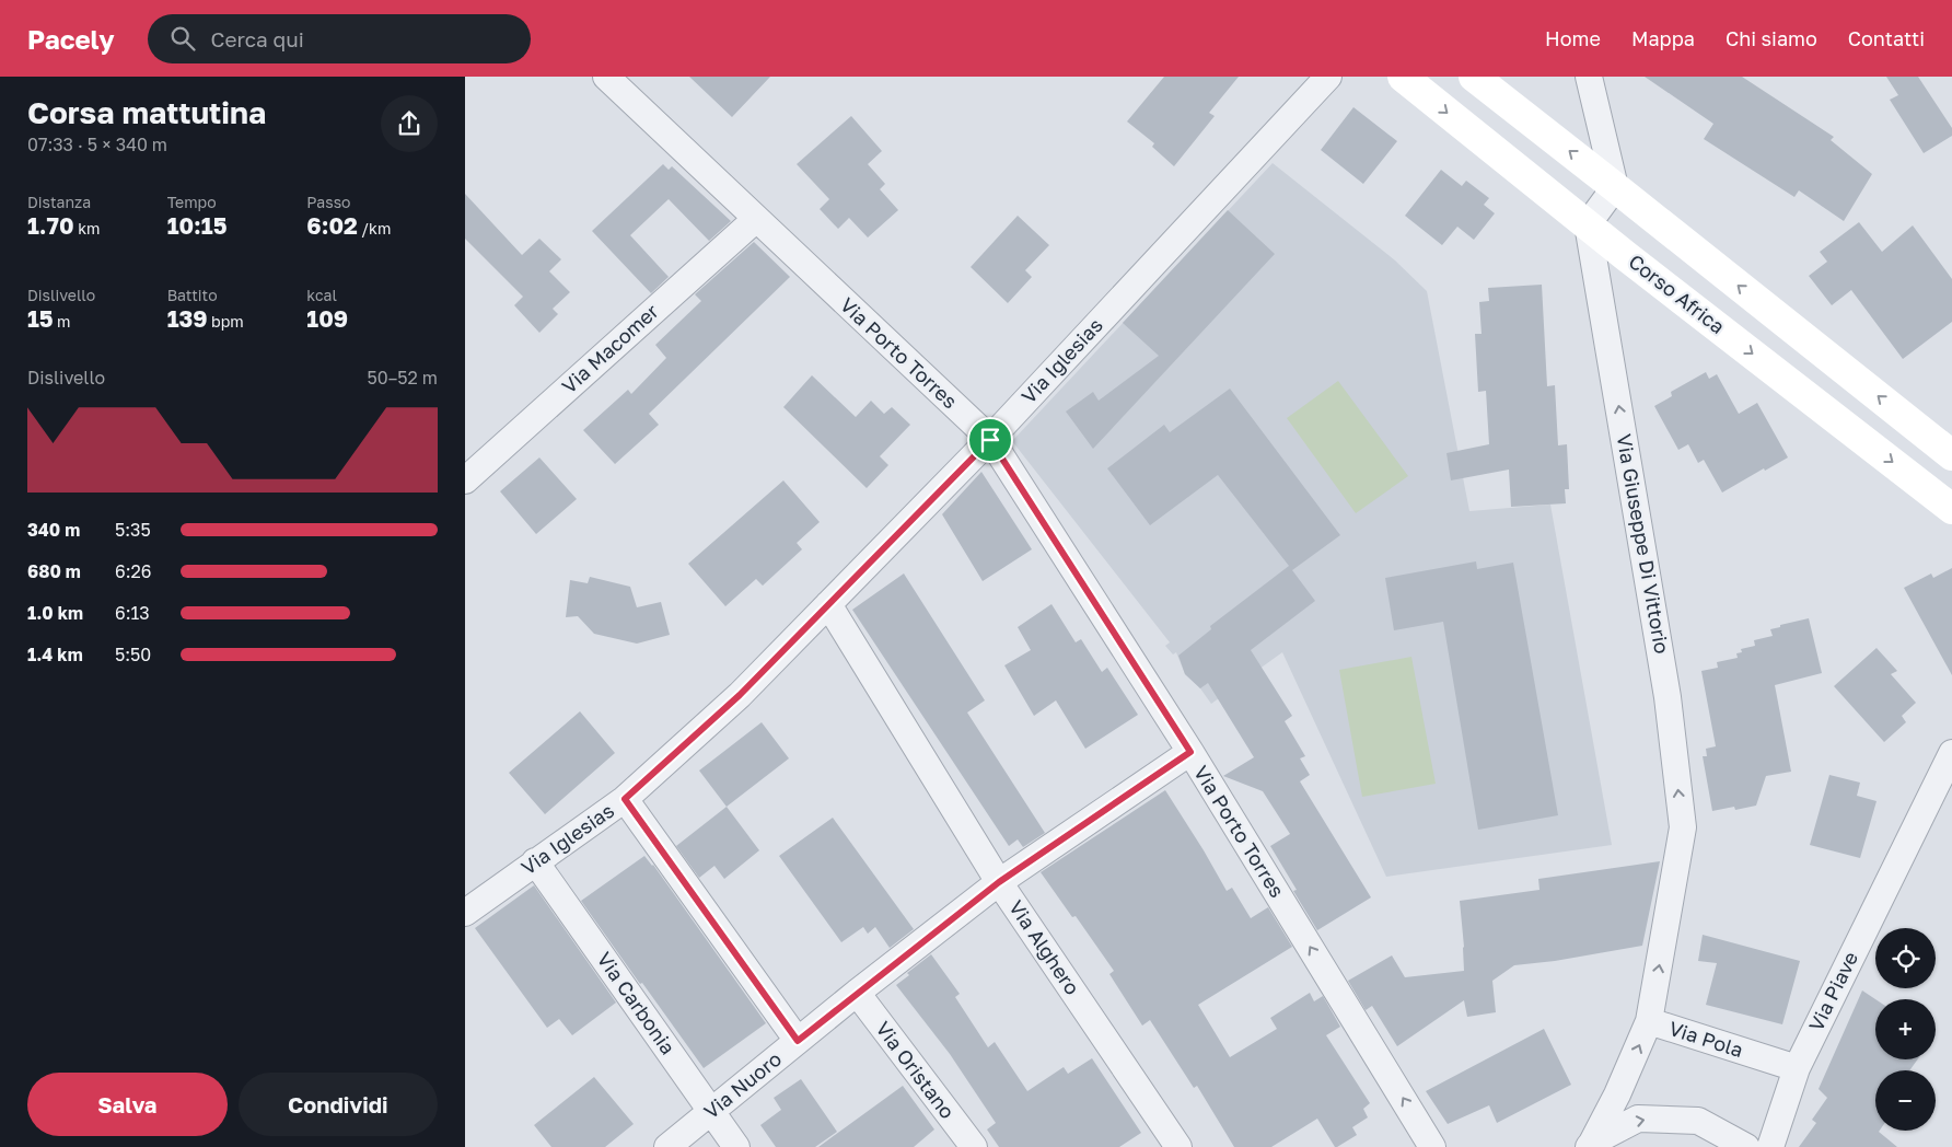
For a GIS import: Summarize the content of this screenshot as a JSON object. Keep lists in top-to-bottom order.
{
  "streets": {
    "street": [
      "Corso Africa",
      "Via Macomer",
      "Via Porto Torres",
      "Via Iglesias",
      "Via Giuseppe Di Vittorio",
      "Via Alghero",
      "Via Piave",
      "Via Carbonia",
      "Via Pola",
      "Via Oristano",
      "Via Nuoro"
    ]
  },
  "crossings": [
    ["Corso Africa", "Via Giuseppe Di Vittorio"],
    ["Via Macomer", "Via Porto Torres"],
    ["Via Porto Torres", "Via Iglesias"],
    ["Via Porto Torres", "Via Nuoro"],
    ["Via Iglesias", "Via Alghero"],
    ["Via Iglesias", "Via Carbonia"],
    ["Via Giuseppe Di Vittorio", "Via Pola"],
    ["Via Alghero", "Via Nuoro"],
    ["Via Piave", "Via Pola"],
    ["Via Carbonia", "Via Nuoro"],
    ["Via Oristano", "Via Nuoro"]
  ],
  "one_way": ["Via Giuseppe Di Vittorio", "Via Pola"],
  "page": {
    "header": "Pacely",
    "search": "Cerca qui",
    "nav": [
      "Home",
      "Mappa",
      "Chi siamo",
      "Contatti"
    ],
    "heading": ["Corsa mattutina", "07:33 · 5 × 340 m"],
    "stats": [
      ["Distanza", "1.70 km"],
      ["Tempo", "10:15"],
      ["Passo", "6:02 /km"],
      ["Dislivello", "15 m"],
      ["Battito", "139 bpm"],
      ["kcal", "109"]
    ],
    "chart": ["Dislivello", "50–52 m"],
    "list": [
      {
        "name": "340 m",
        "note": "5:35"
      },
      {
        "name": "680 m",
        "note": "6:26"
      },
      {
        "name": "1.0 km",
        "note": "6:13"
      },
      {
        "name": "1.4 km",
        "note": "5:50"
      }
    ],
    "map_buttons": ["+", "−"],
    "buttons": ["Salva", "Condividi"]
  }
}
